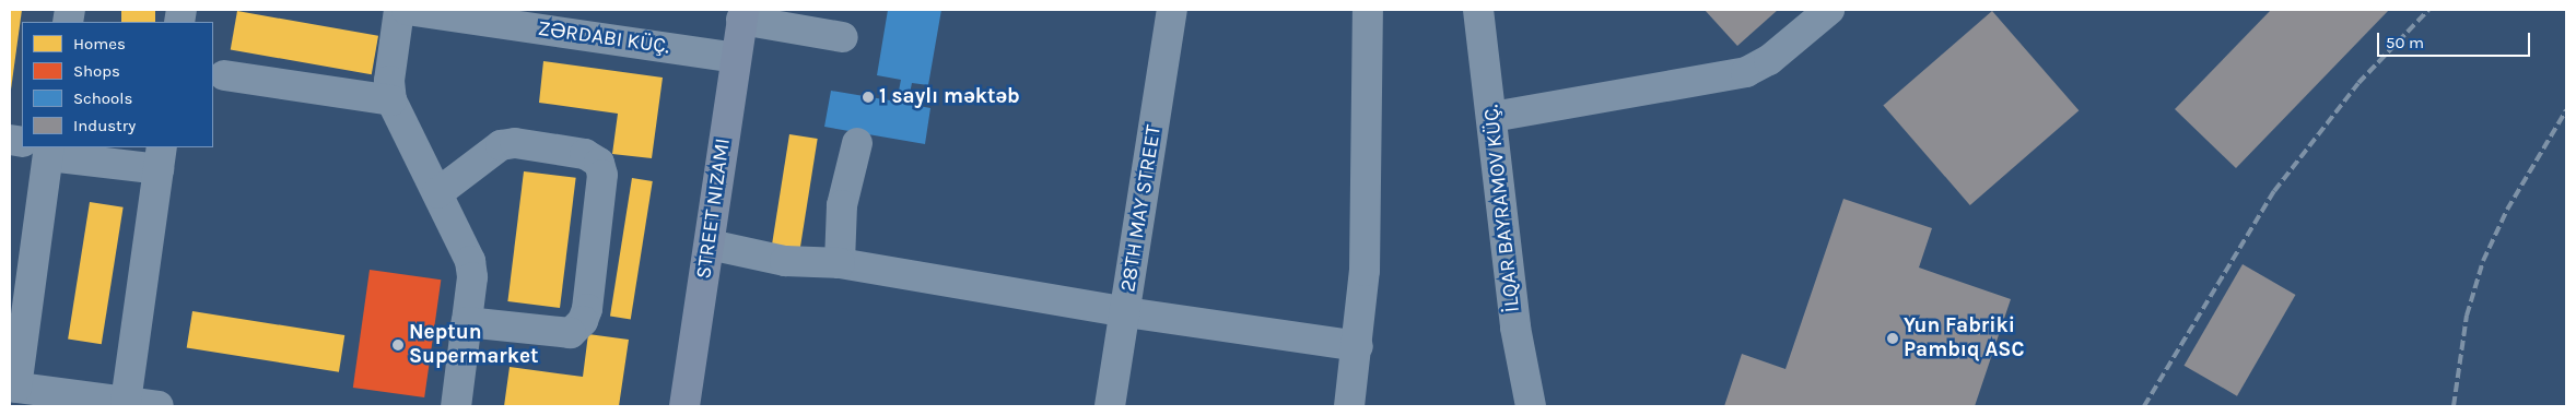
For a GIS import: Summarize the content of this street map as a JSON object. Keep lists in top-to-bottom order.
{
  "streets": {
    "main road": ["STREET NIZAMI"],
    "street": ["ZƏRDABI KÜÇ.", "28TH MAY STREET", "İLQAR BAYRAMOV KÜÇ."]
  },
  "crossings": [
    ["ZƏRDABI KÜÇ.", "STREET NIZAMI"]
  ],
  "places": ["1 saylı məktəb", "Yun Fabriki Pambıq ASC", "Neptun Supermarket"],
  "legend": [
    "Homes",
    "Shops",
    "Schools",
    "Industry"
  ],
  "scale_bar": "50 m"
}
